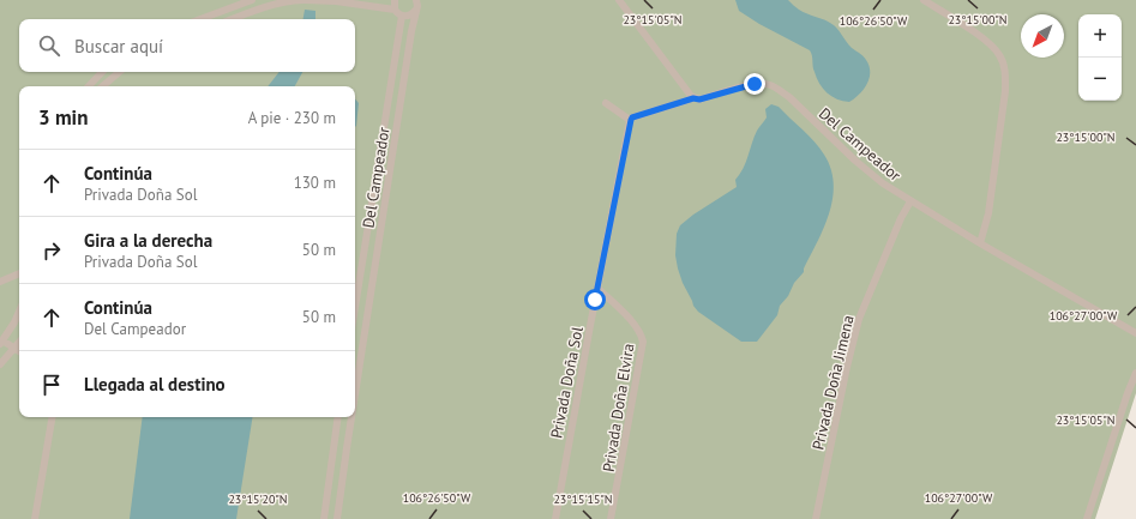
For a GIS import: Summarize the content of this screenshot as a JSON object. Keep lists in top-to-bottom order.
{
  "streets": {
    "street": [
      "Del Campeador",
      "Privada Doña Sol",
      "Privada Doña Jimena",
      "Privada Doña Elvira"
    ]
  },
  "crossings": [
    ["Del Campeador", "Privada Doña Jimena"],
    ["Privada Doña Sol", "Privada Doña Elvira"]
  ],
  "north": "bottom left",
  "page": {
    "map_buttons": ["+", "−"],
    "search": "Buscar aquí",
    "heading": ["3 min", "A pie · 230 m"],
    "list": [
      ["Continúa", "Privada Doña Sol", "130 m"],
      ["Gira a la derecha", "Privada Doña Sol", "50 m"],
      ["Continúa", "Del Campeador", "50 m"],
      "Llegada al destino"
    ]
  },
  "coordinates": [
    "23°15'05\"N",
    "23°15'00\"N",
    "106°26'50\"W",
    "106°27'00\"W",
    "23°15'20\"N",
    "23°15'15\"N"
  ]
}
